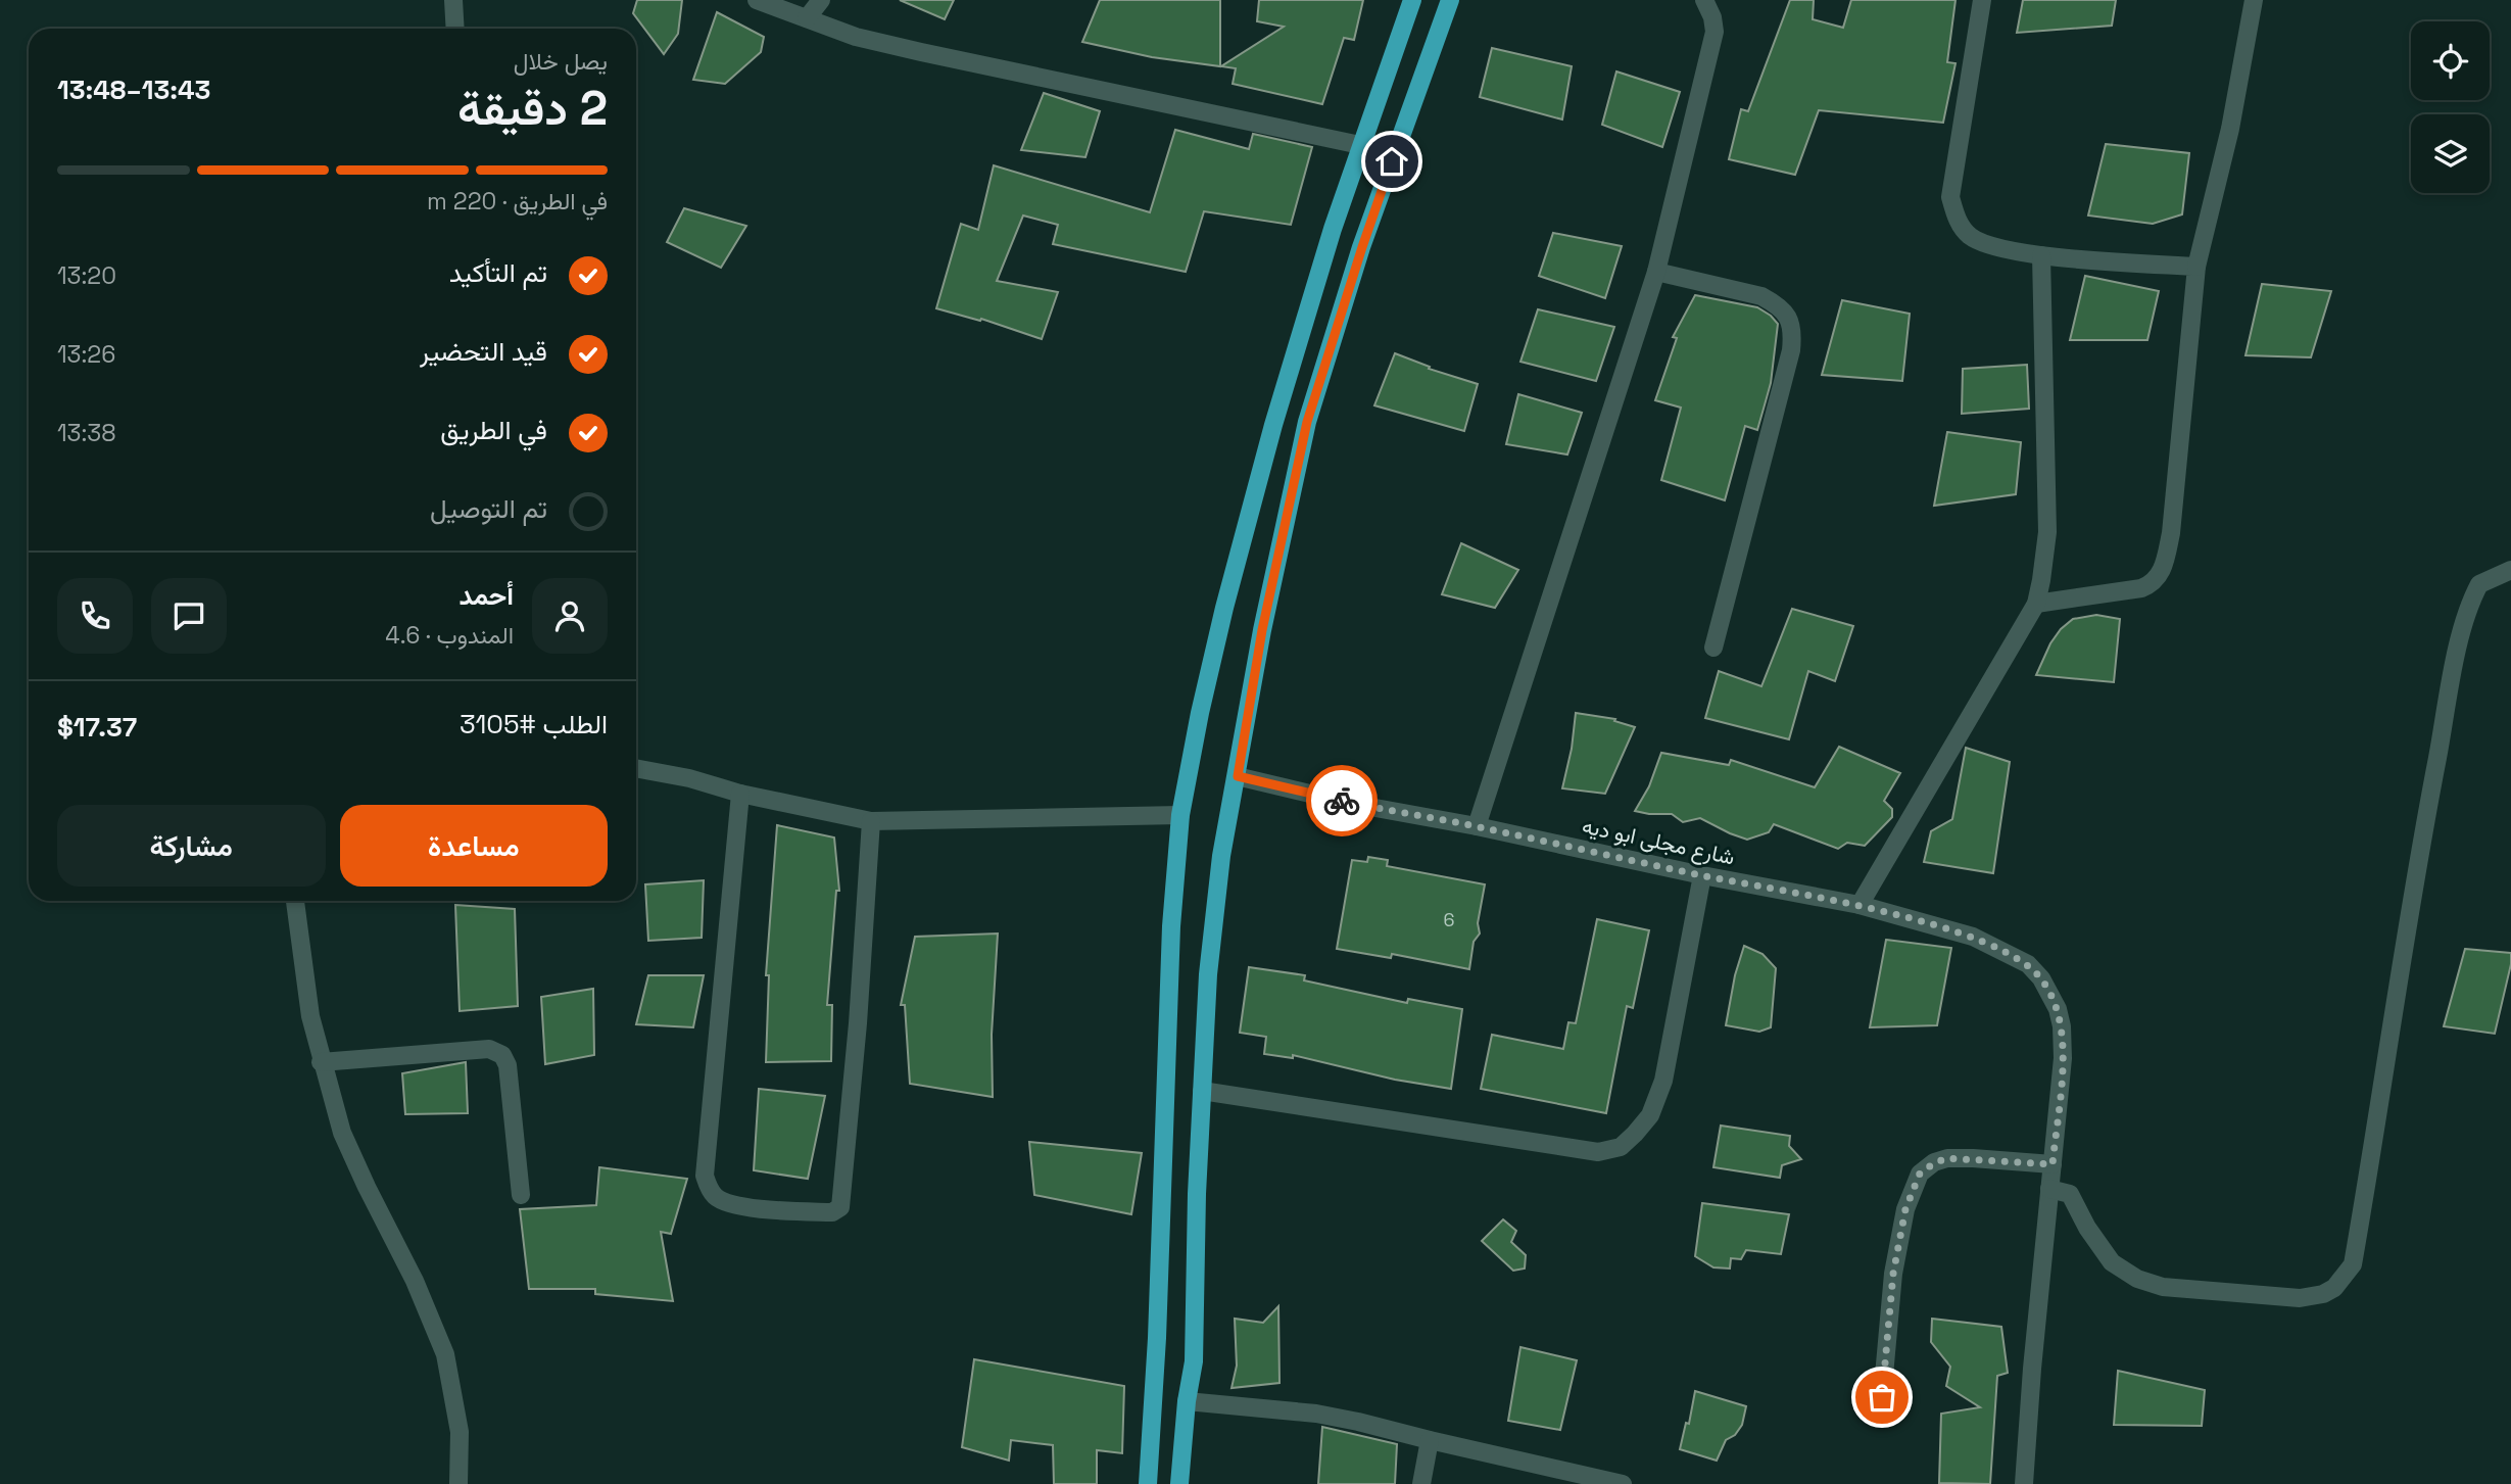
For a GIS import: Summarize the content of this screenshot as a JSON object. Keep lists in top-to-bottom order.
{
  "streets": {
    "street": ["شارع مجلى ابو ديه"]
  },
  "house_numbers": ["6"],
  "page": {
    "heading": ["2 دقيقة", "يصل خلال", "13:43–13:48"],
    "panel": [
      "أحمد",
      "المندوب · 4.6",
      "الطلب #3105",
      "$17.37"
    ],
    "bar": "في الطريق · 220 m",
    "list": [
      ["تم التأكيد", "13:20"],
      ["قيد التحضير", "13:26"],
      ["في الطريق", "13:38"],
      "تم التوصيل"
    ],
    "buttons": ["مساعدة", "مشاركة"]
  }
}
